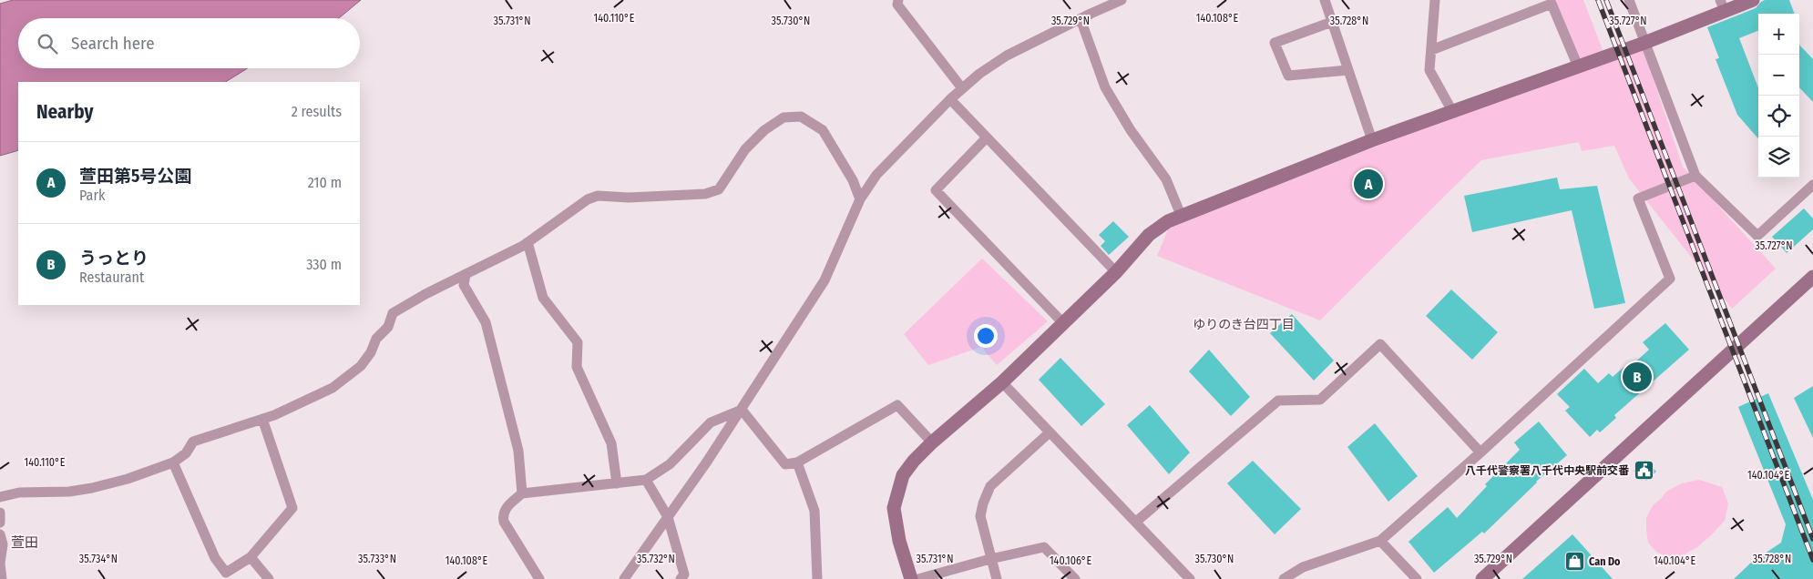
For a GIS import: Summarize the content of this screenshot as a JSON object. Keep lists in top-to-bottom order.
{
  "districts": ["ゆりのき台四丁目", "萱田"],
  "places": {
    "public building": ["八千代警察署八千代中央駅前交番"],
    "shop": ["Can Do"]
  },
  "page": {
    "map_buttons": ["+", "−"],
    "search": "Search here",
    "heading": ["Nearby", "2 results"],
    "list": [
      {
        "mark": "A",
        "name": "萱田第5号公園",
        "note": "Park",
        "value": "210 m"
      },
      {
        "mark": "B",
        "name": "うっとり",
        "note": "Restaurant",
        "value": "330 m"
      }
    ],
    "pins": ["A", "B"]
  },
  "coordinates": [
    "140.110°E",
    "140.108°E",
    "35.731°N",
    "35.730°N",
    "35.729°N",
    "35.728°N",
    "35.727°N",
    "140.104°E",
    "35.734°N",
    "35.733°N",
    "35.732°N",
    "140.106°E"
  ]
}
